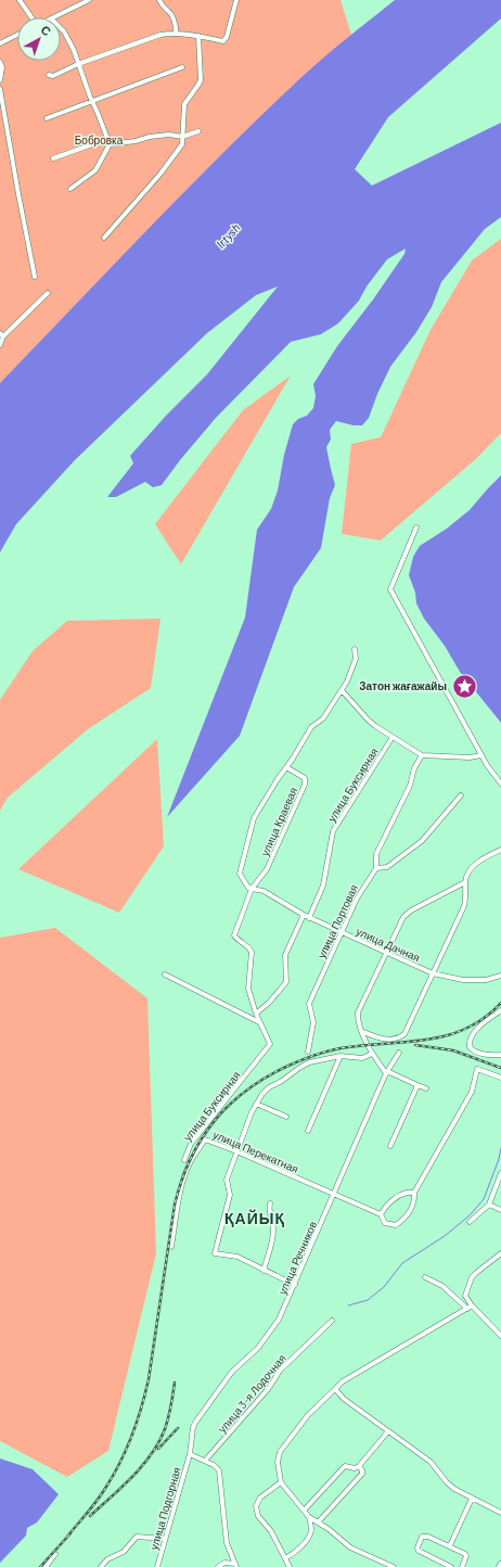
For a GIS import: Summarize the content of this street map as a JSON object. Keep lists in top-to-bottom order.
{
  "streets": {
    "street": [
      "улица Буксирная",
      "улица Краевая",
      "улица Портовая",
      "улица Дачная",
      "улица Перекатная",
      "улица Речников",
      "улица 3-я Лодочная",
      "улица Подгорная"
    ]
  },
  "crossings": [
    ["улица Буксирная", "улица Краевая"],
    ["улица Буксирная", "улица Дачная"],
    ["улица Краевая", "улица Дачная"],
    ["улица Портовая", "улица Дачная"],
    ["улица Перекатная", "улица Речников"],
    ["улица Речников", "улица Подгорная"]
  ],
  "districts": ["ҚАЙЫҚ"],
  "water": ["Irtysh"],
  "parks": ["Бобровка"],
  "places": {
    "place": ["Затон жағажайы"]
  },
  "north": "top right"
}
